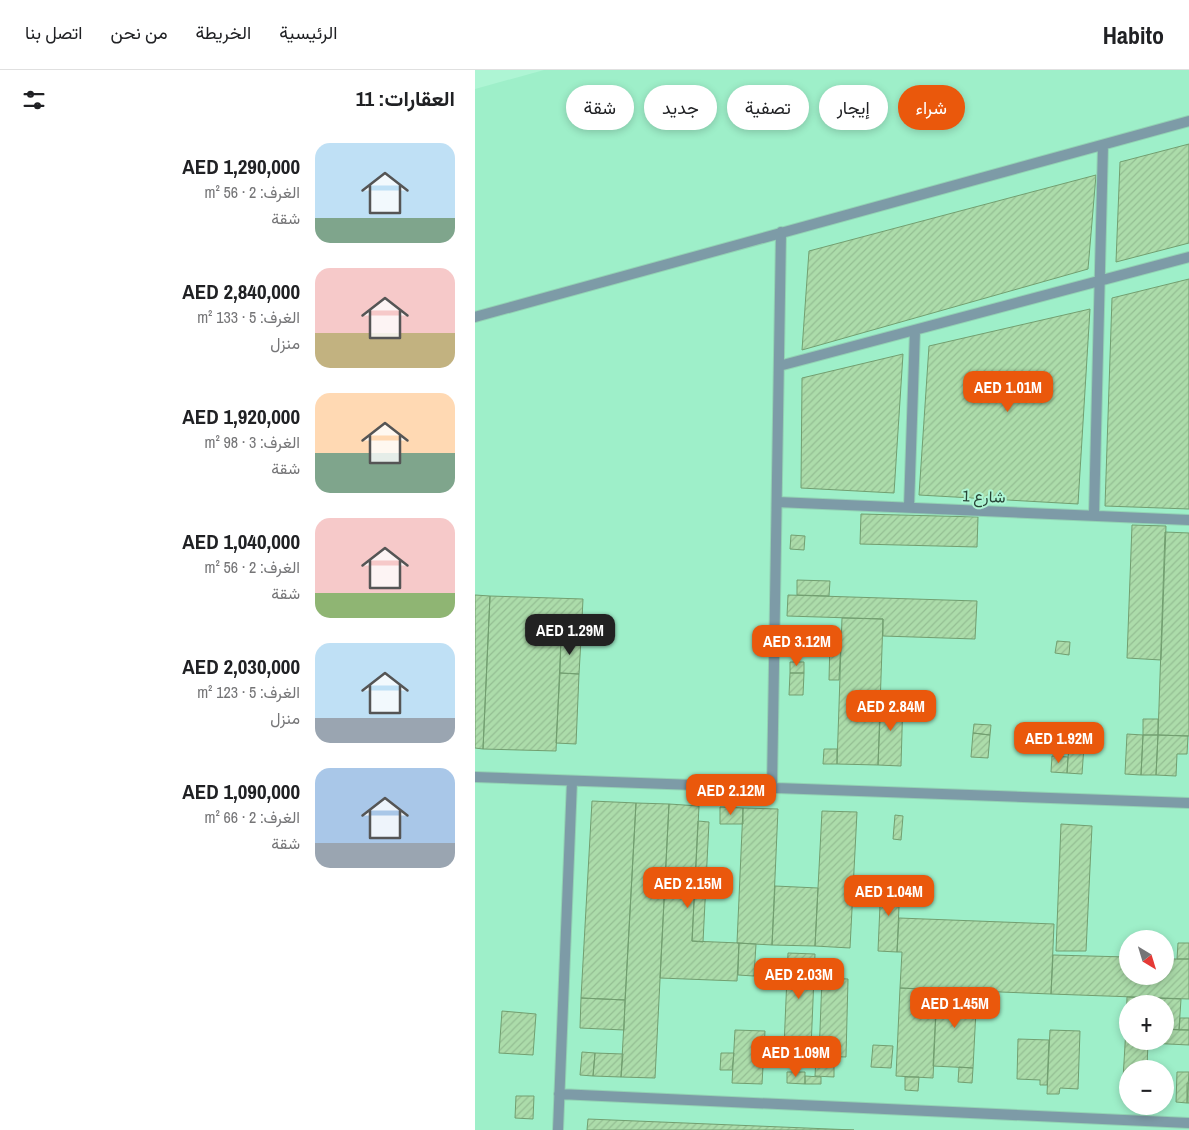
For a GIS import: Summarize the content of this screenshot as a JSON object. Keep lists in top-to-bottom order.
{
  "streets": {
    "lane": ["شارع 1"]
  },
  "north": "bottom right",
  "page": {
    "header": "Habito",
    "nav": [
      "الرئيسية",
      "الخريطة",
      "من نحن",
      "اتصل بنا"
    ],
    "heading": "العقارات: 11",
    "chip": [
      "شراء",
      "إيجار",
      "تصفية",
      "جديد",
      "شقة"
    ],
    "list": [
      {
        "name": "AED 1,290,000",
        "note": "الغرف: 2 · 56 m² · شقة"
      },
      {
        "name": "AED 2,840,000",
        "note": "الغرف: 5 · 133 m² · منزل"
      },
      {
        "name": "AED 1,920,000",
        "note": "الغرف: 3 · 98 m² · شقة"
      },
      {
        "name": "AED 1,040,000",
        "note": "الغرف: 2 · 56 m² · شقة"
      },
      {
        "name": "AED 2,030,000",
        "note": "الغرف: 5 · 123 m² · منزل"
      },
      {
        "name": "AED 1,090,000",
        "note": "الغرف: 2 · 66 m² · شقة"
      }
    ],
    "price": [
      "AED 1.01M",
      "AED 1.29M",
      "AED 3.12M",
      "AED 2.84M",
      "AED 1.92M",
      "AED 2.12M",
      "AED 2.15M",
      "AED 1.04M",
      "AED 2.03M",
      "AED 1.45M",
      "AED 1.09M"
    ],
    "map_buttons": ["+", "−"]
  }
}
